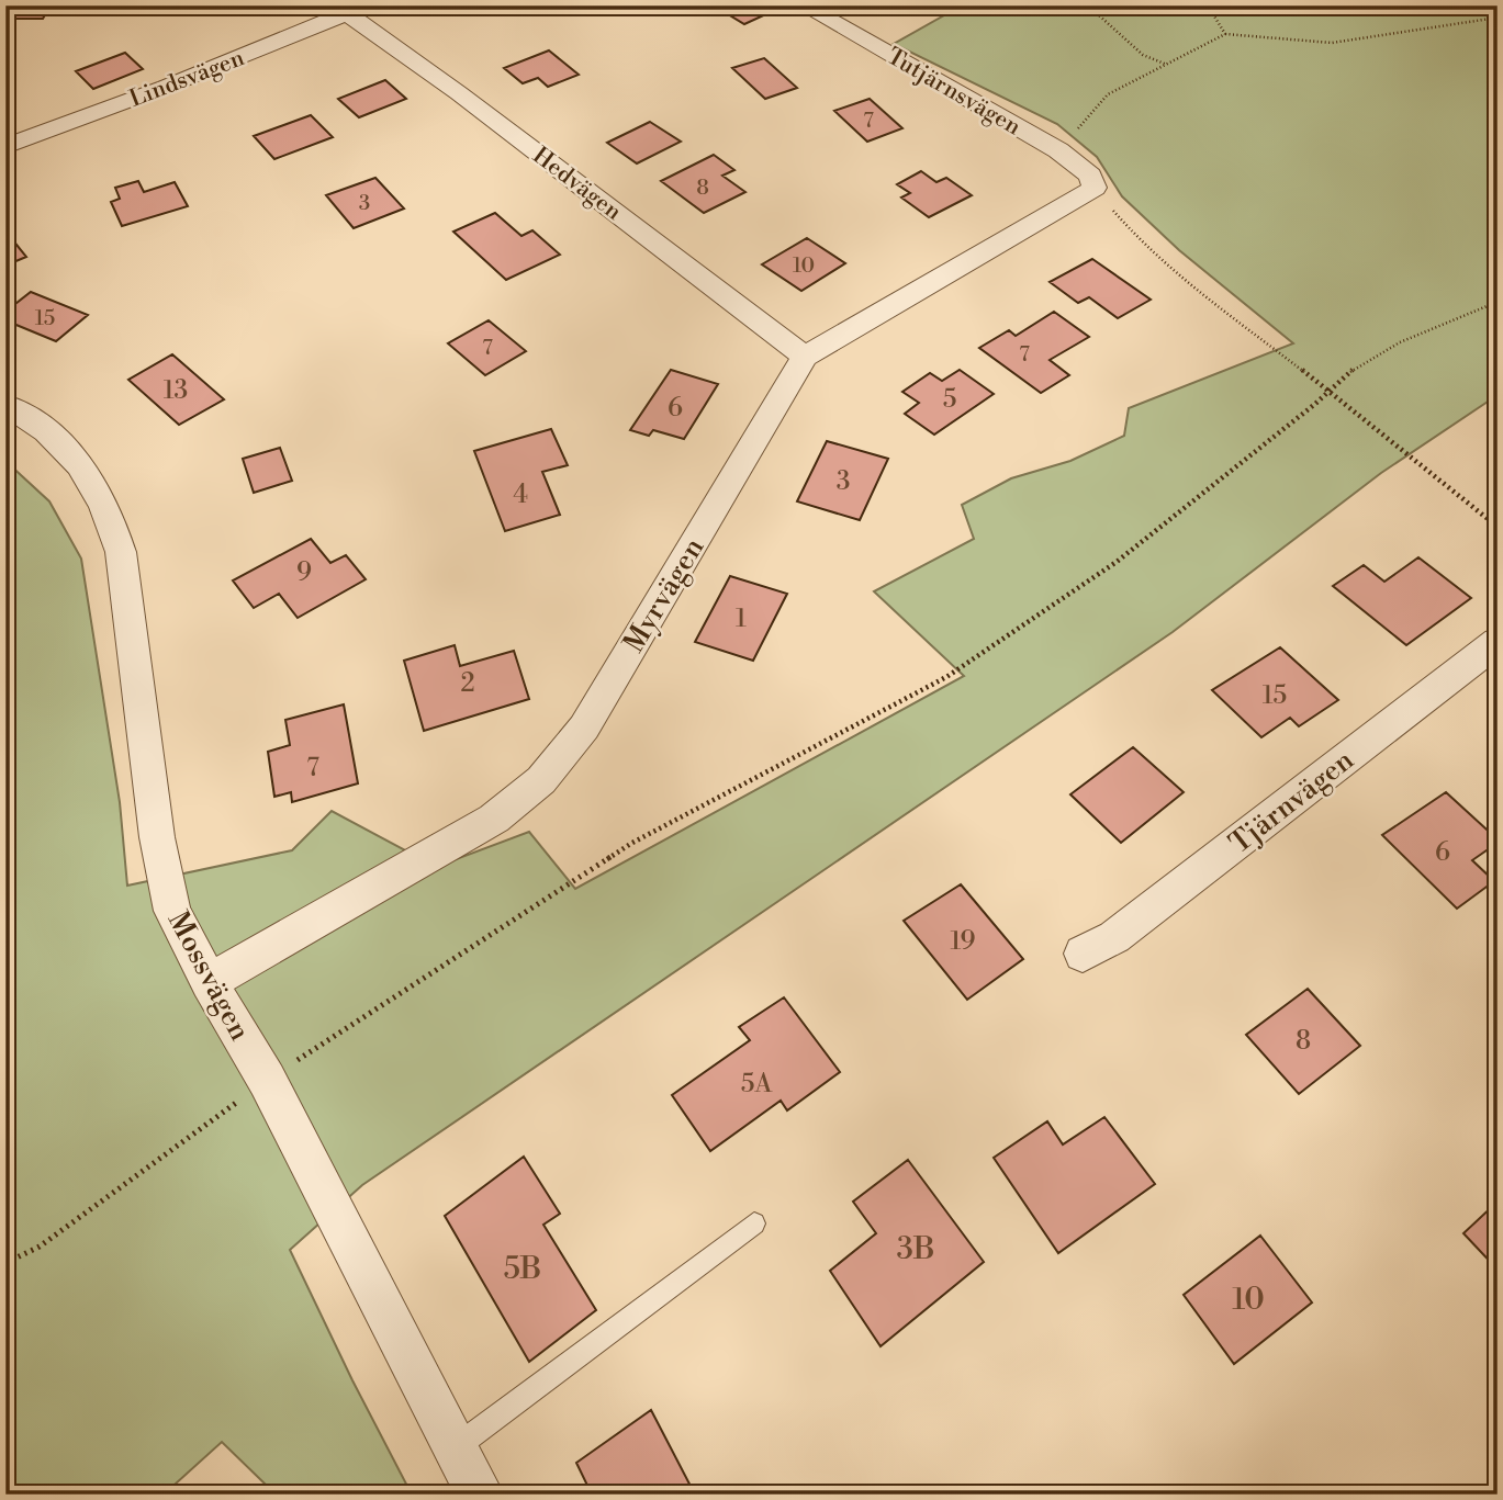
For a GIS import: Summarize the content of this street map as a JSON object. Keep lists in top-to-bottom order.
{
  "streets": {
    "street": [
      "Lindsvägen",
      "Tutjärnsvägen",
      "Hedvägen",
      "Myrvägen",
      "Tjärnvägen",
      "Mossvägen"
    ]
  },
  "crossings": [
    ["Lindsvägen", "Hedvägen"],
    ["Tutjärnsvägen", "Myrvägen"],
    ["Hedvägen", "Myrvägen"],
    ["Myrvägen", "Mossvägen"]
  ],
  "house_numbers": [
    "7",
    "8",
    "3",
    "10",
    "15",
    "7",
    "7",
    "13",
    "5",
    "6",
    "3",
    "4",
    "9",
    "1",
    "2",
    "15",
    "7",
    "6",
    "19",
    "8",
    "5A",
    "3B",
    "5B",
    "10"
  ]
}
